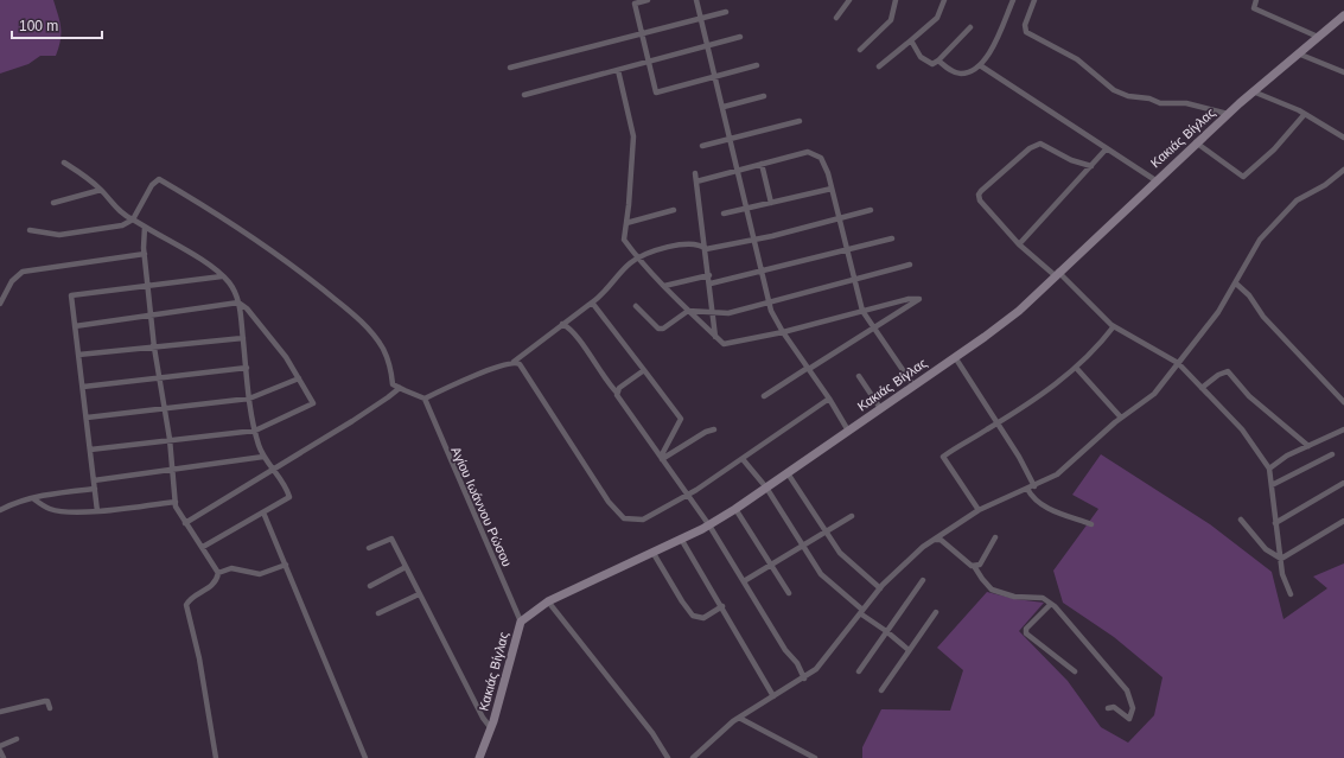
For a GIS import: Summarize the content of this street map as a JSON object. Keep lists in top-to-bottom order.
{
  "streets": {
    "street": ["Κακιάς Βίγλας", "Αγίου Ιωάννου Ρώσου"]
  },
  "crossings": [
    ["Κακιάς Βίγλας", "Αγίου Ιωάννου Ρώσου"]
  ],
  "scale_bar": "100 m"
}
